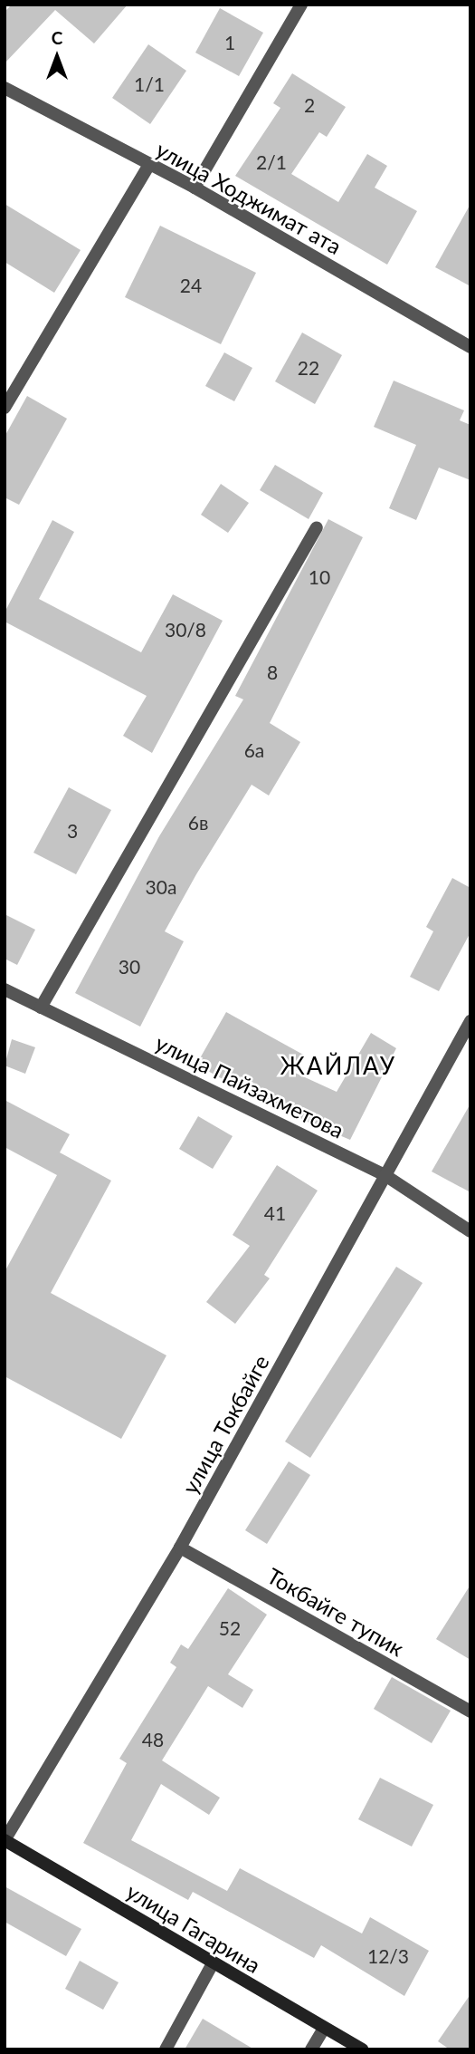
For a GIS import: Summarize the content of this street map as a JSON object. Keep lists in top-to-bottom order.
{
  "streets": {
    "main road": ["улица Гагарина"],
    "street": [
      "улица Ходжимат ата",
      "улица Пайзахметова",
      "улица Токбайге",
      "Токбайге тупик"
    ]
  },
  "crossings": [
    ["улица Пайзахметова", "улица Токбайге"],
    ["улица Токбайге", "Токбайге тупик"],
    ["улица Токбайге", "улица Гагарина"]
  ],
  "districts": ["ЖАЙЛАУ"],
  "house_numbers": [
    "1",
    "1/1",
    "2",
    "2/1",
    "24",
    "22",
    "10",
    "30/8",
    "8",
    "6а",
    "6в",
    "3",
    "30а",
    "30",
    "41",
    "52",
    "48",
    "12/3"
  ],
  "north": "top"
}
